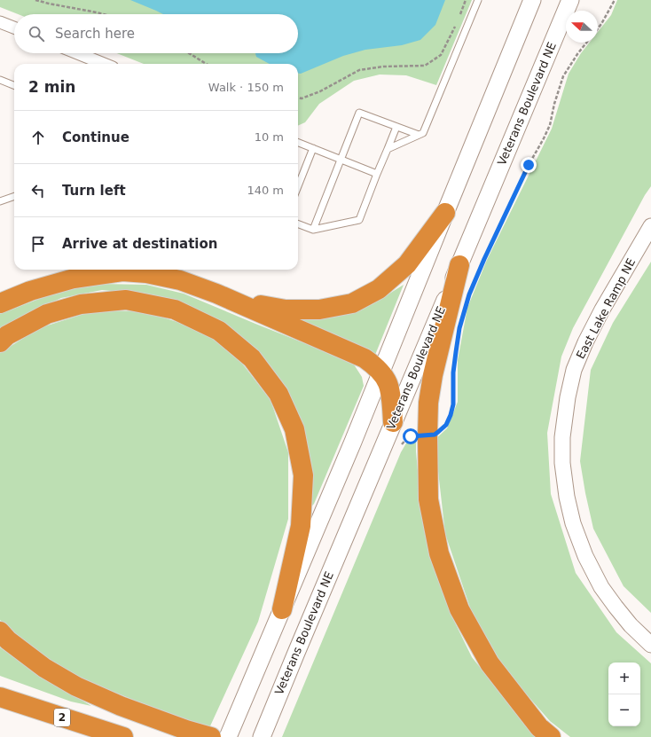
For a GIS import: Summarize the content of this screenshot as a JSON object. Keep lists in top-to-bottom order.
{
  "streets": {
    "highway": ["2"],
    "main road": ["Veterans Boulevard NE"],
    "street": ["East Lake Ramp NE"]
  },
  "north": "left",
  "page": {
    "search": "Search here",
    "heading": ["2 min", "Walk · 150 m"],
    "list": [
      ["Continue", "10 m"],
      ["Turn left", "140 m"],
      "Arrive at destination"
    ],
    "map_buttons": ["+", "−"]
  }
}
